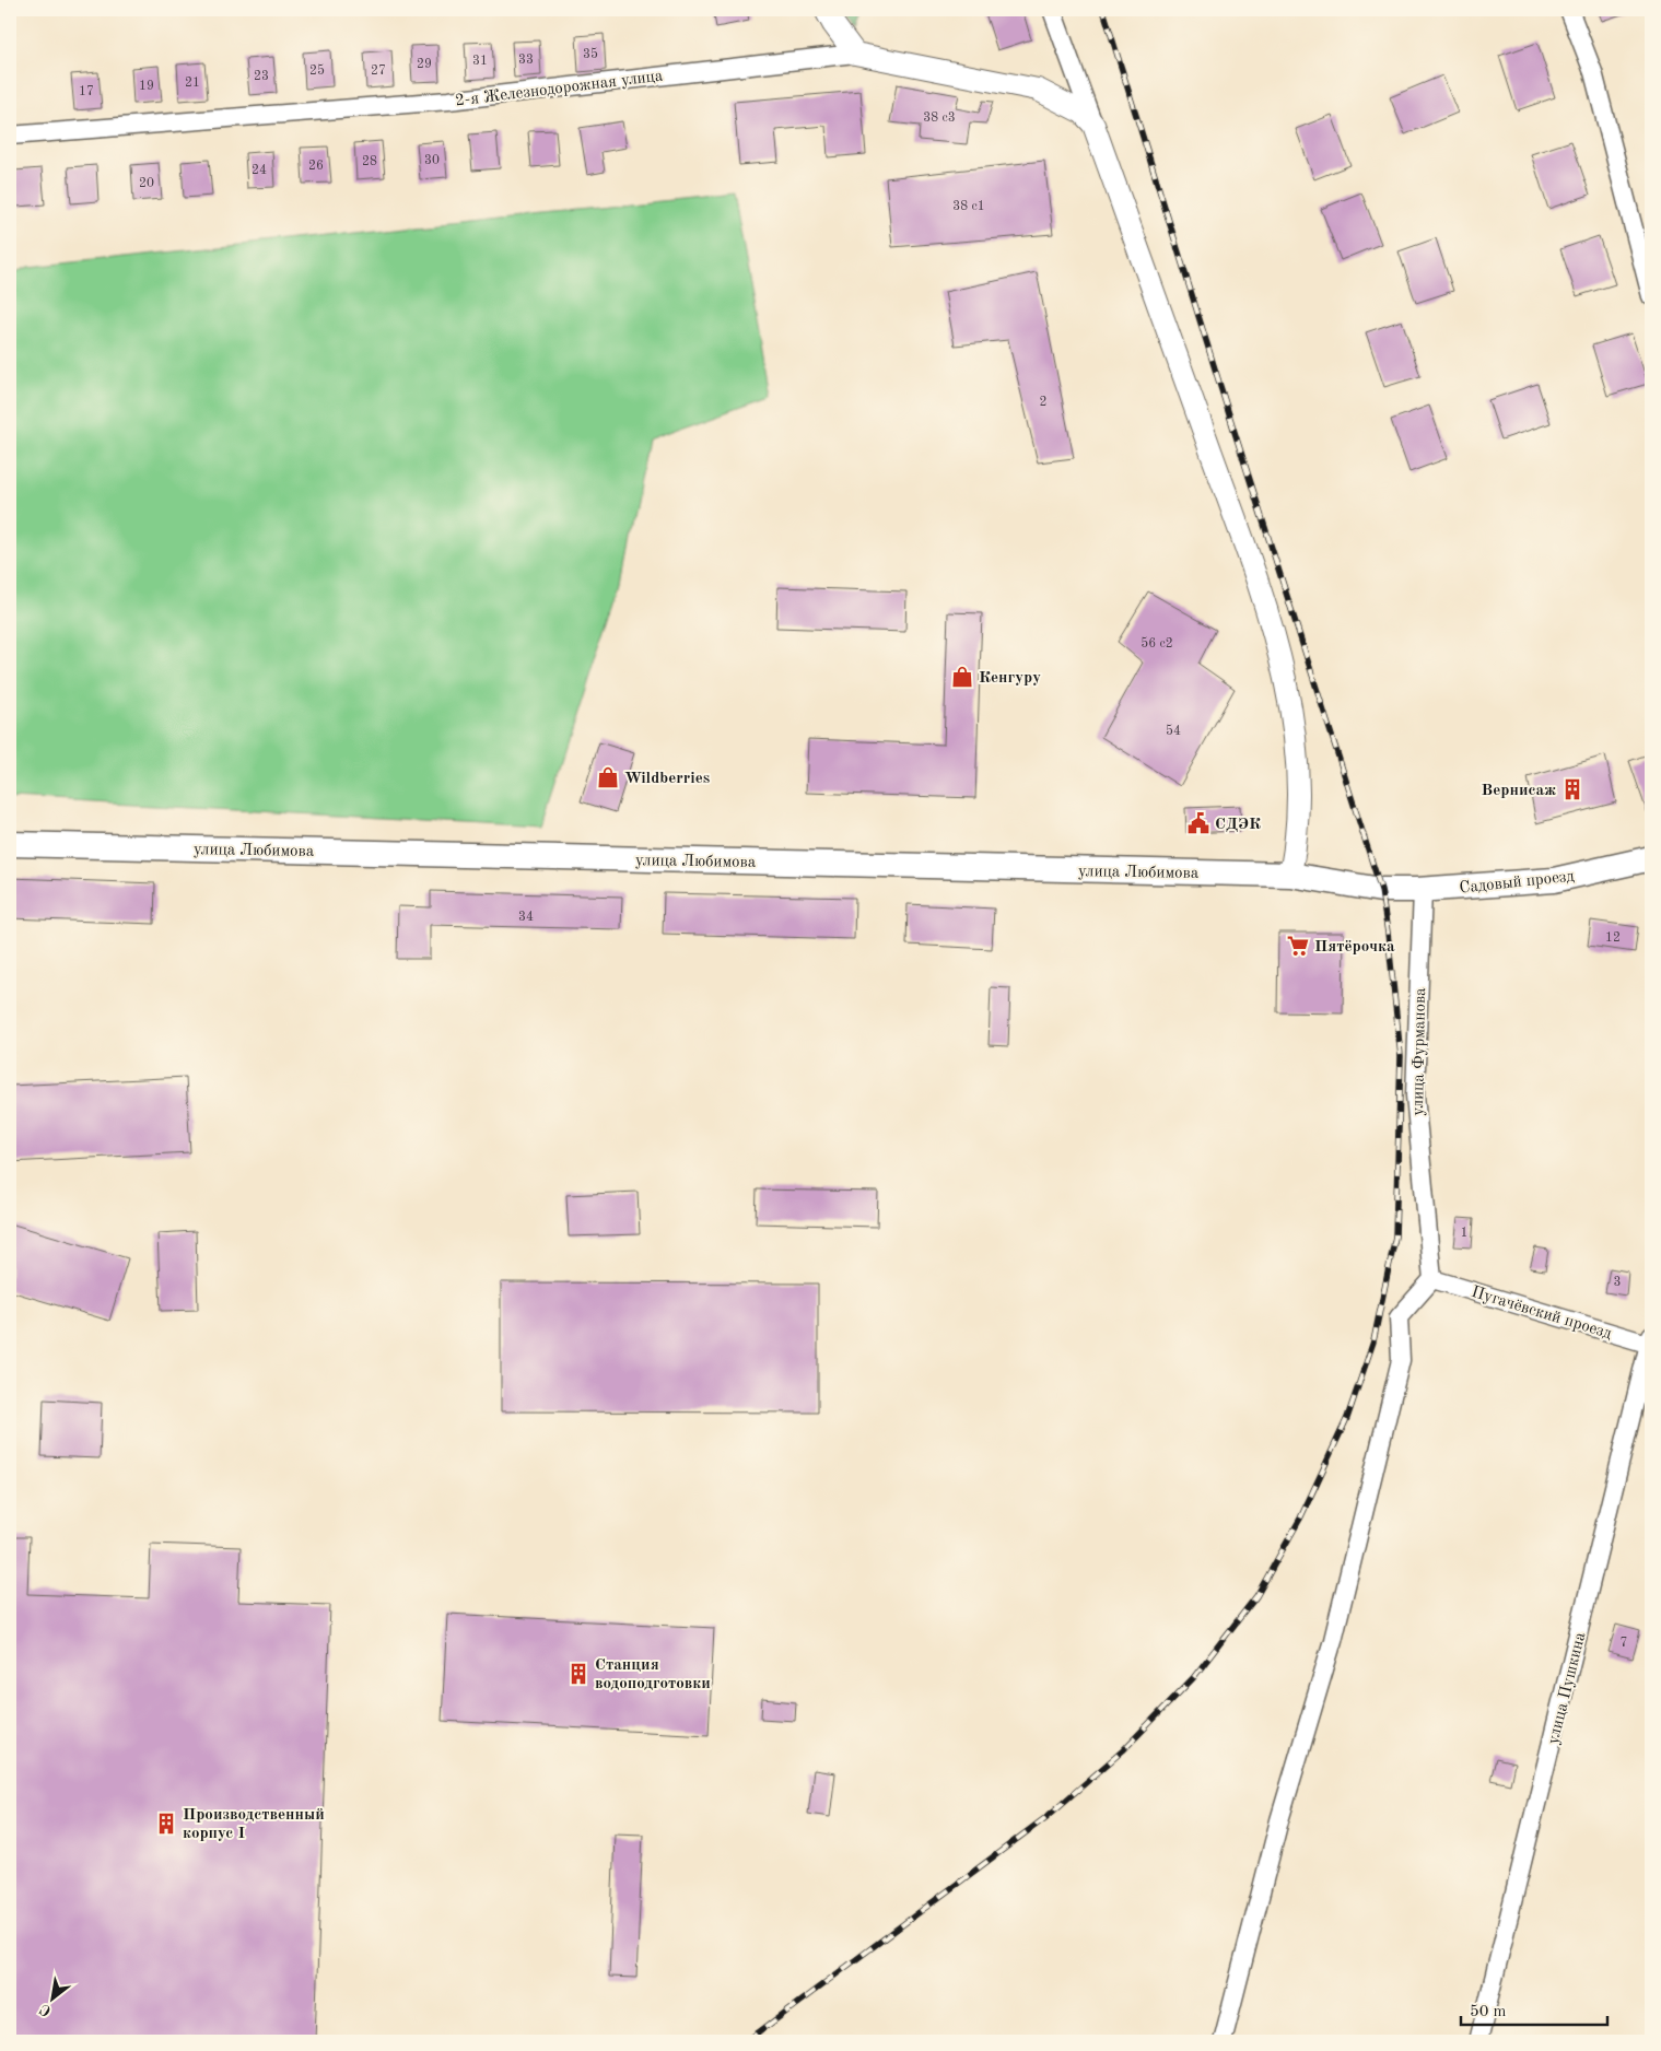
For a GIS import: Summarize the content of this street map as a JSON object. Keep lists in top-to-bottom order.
{
  "streets": {
    "main road": ["улица Любимова", "Садовый проезд"],
    "street": [
      "2-я Железнодорожная улица",
      "улица Фурманова",
      "Пугачёвский проезд",
      "улица Пушкина"
    ]
  },
  "crossings": [
    ["улица Любимова", "Садовый проезд"],
    ["Садовый проезд", "улица Фурманова"],
    ["улица Фурманова", "Пугачёвский проезд"],
    ["Пугачёвский проезд", "улица Пушкина"]
  ],
  "places": {
    "shop": ["Кенгуру", "Wildberries"],
    "building": ["Вернисаж", "Станция водоподготовки", "Производственный корпус I"],
    "public building": ["СДЭК"],
    "supermarket": ["Пятёрочка"]
  },
  "house_numbers": [
    "35",
    "33",
    "31",
    "29",
    "25",
    "27",
    "23",
    "21",
    "19",
    "17",
    "38 с3",
    "30",
    "28",
    "26",
    "24",
    "20",
    "38 с1",
    "2",
    "56 с2",
    "54",
    "34",
    "12",
    "1",
    "3",
    "7"
  ],
  "scale_bar": "50 m",
  "north": "bottom left"
}
